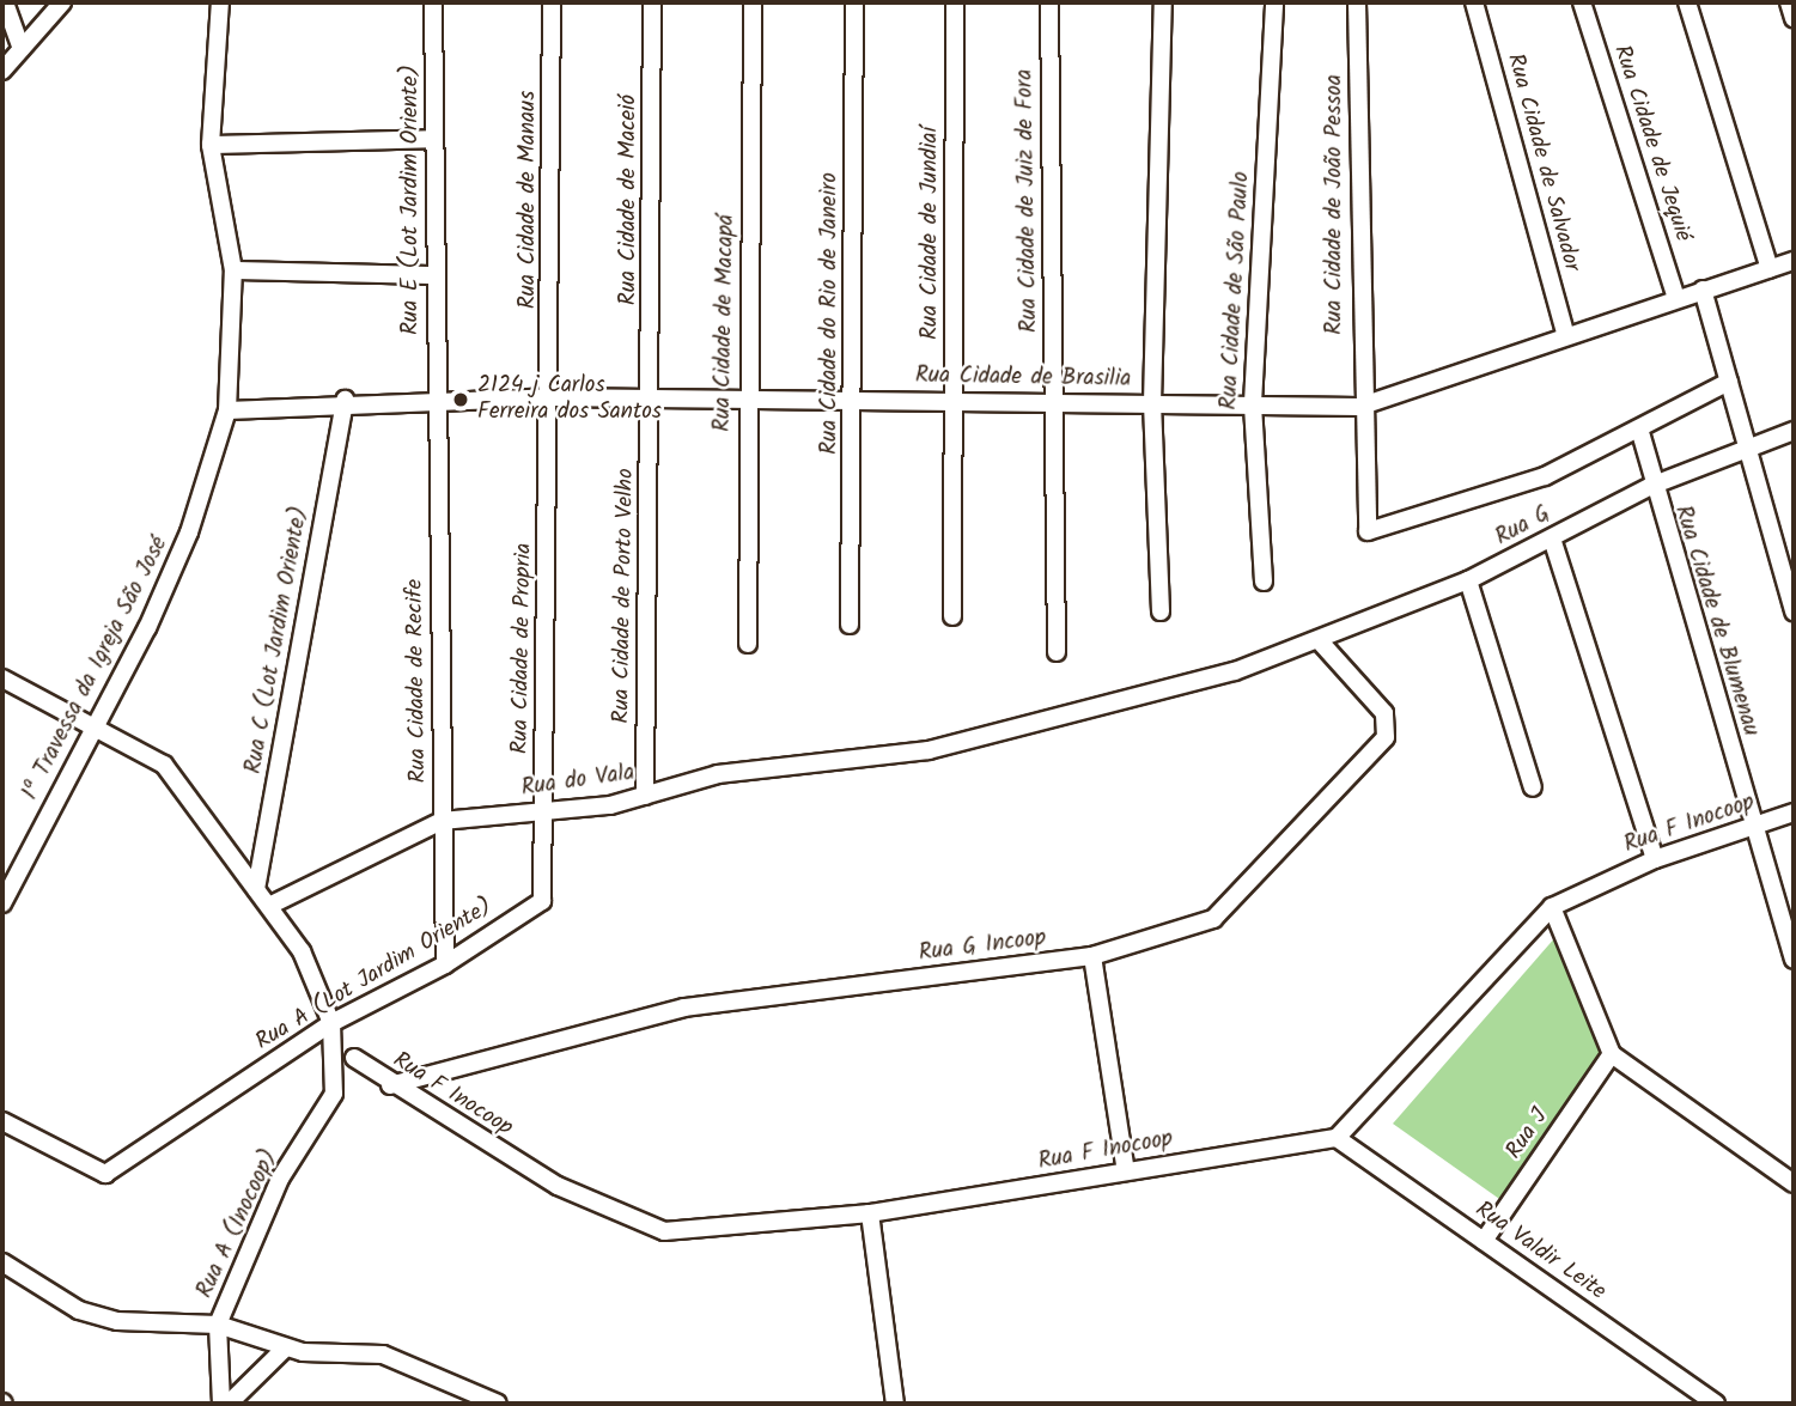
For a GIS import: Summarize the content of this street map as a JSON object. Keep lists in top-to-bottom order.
{
  "streets": {
    "street": [
      "Rua Cidade de Jequié",
      "Rua Cidade de Salvador",
      "Rua E (Lot Jardim Oriente)",
      "Rua Cidade de Manaus",
      "Rua Cidade de Maceió",
      "Rua Cidade de Juiz de Fora",
      "Rua Cidade de João Pessoa",
      "Rua Cidade de Jundiaí",
      "Rua Cidade de São Paulo",
      "Rua Cidade do Rio de Janeiro",
      "Rua Cidade de Macapá",
      "Rua Cidade de Brasilia",
      "Rua G",
      "Rua Cidade de Porto Velho",
      "Rua Cidade de Blumenau",
      "Rua C (Lot Jardim Oriente)",
      "Rua Cidade de Propria",
      "1ª Travessa da Igreja São José",
      "Rua Cidade de Recife",
      "Rua do Vala",
      "Rua F Inocoop",
      "Rua G Incoop",
      "Rua A (Lot Jardim Oriente)",
      "Rua J",
      "Rua A (Inocoop)",
      "Rua Valdir Leite"
    ]
  },
  "crossings": [
    ["Rua Cidade de Jequié", "Rua Cidade de Brasilia"],
    ["Rua Cidade de Salvador", "Rua Cidade de Brasilia"],
    ["Rua E (Lot Jardim Oriente)", "Rua Cidade de Brasilia"],
    ["Rua E (Lot Jardim Oriente)", "Rua Cidade de Recife"],
    ["Rua Cidade de Manaus", "Rua Cidade de Brasilia"],
    ["Rua Cidade de Manaus", "Rua Cidade de Propria"],
    ["Rua Cidade de Maceió", "Rua Cidade de Brasilia"],
    ["Rua Cidade de Maceió", "Rua Cidade de Porto Velho"],
    ["Rua Cidade de Juiz de Fora", "Rua Cidade de Brasilia"],
    ["Rua Cidade de João Pessoa", "Rua Cidade de Brasilia"],
    ["Rua Cidade de João Pessoa", "Rua G"],
    ["Rua Cidade de Jundiaí", "Rua Cidade de Brasilia"],
    ["Rua Cidade de São Paulo", "Rua Cidade de Brasilia"],
    ["Rua Cidade do Rio de Janeiro", "Rua Cidade de Brasilia"],
    ["Rua Cidade de Macapá", "Rua Cidade de Brasilia"],
    ["Rua Cidade de Brasilia", "Rua Cidade de Porto Velho"],
    ["Rua Cidade de Brasilia", "Rua C (Lot Jardim Oriente)"],
    ["Rua Cidade de Brasilia", "Rua Cidade de Propria"],
    ["Rua Cidade de Brasilia", "1ª Travessa da Igreja São José"],
    ["Rua Cidade de Brasilia", "Rua Cidade de Recife"],
    ["Rua G", "Rua Cidade de Blumenau"],
    ["Rua G", "Rua do Vala"],
    ["Rua G", "Rua G Incoop"],
    ["Rua Cidade de Porto Velho", "Rua do Vala"],
    ["Rua Cidade de Blumenau", "Rua F Inocoop"],
    ["Rua Cidade de Propria", "Rua do Vala"],
    ["Rua Cidade de Propria", "Rua A (Lot Jardim Oriente)"],
    ["Rua Cidade de Recife", "Rua do Vala"],
    ["Rua Cidade de Recife", "Rua A (Lot Jardim Oriente)"],
    ["Rua do Vala", "Rua G Incoop"],
    ["Rua F Inocoop", "Rua G Incoop"],
    ["Rua F Inocoop", "Rua Valdir Leite"],
    ["Rua A (Lot Jardim Oriente)", "Rua A (Inocoop)"],
    ["Rua J", "Rua Valdir Leite"]
  ],
  "places": ["2124 j Carlos Ferreira dos Santos"]
}
